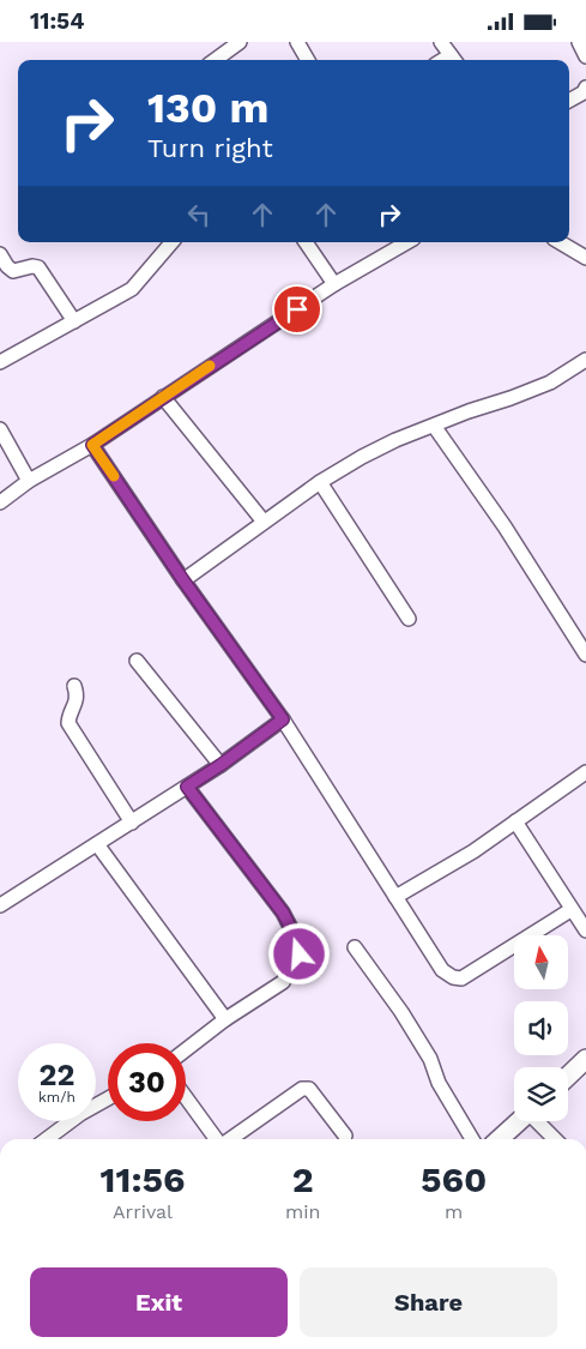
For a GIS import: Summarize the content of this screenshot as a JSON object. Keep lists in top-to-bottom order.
{
  "north": "top",
  "page": {
    "status": "11:54",
    "turn": ["130 m", "Turn right"],
    "speed": "22 km/h",
    "limit": "30",
    "eta": [
      "11:56",
      "Arrival",
      "2",
      "min",
      "560",
      "m"
    ],
    "buttons": ["Exit", "Share"]
  }
}
